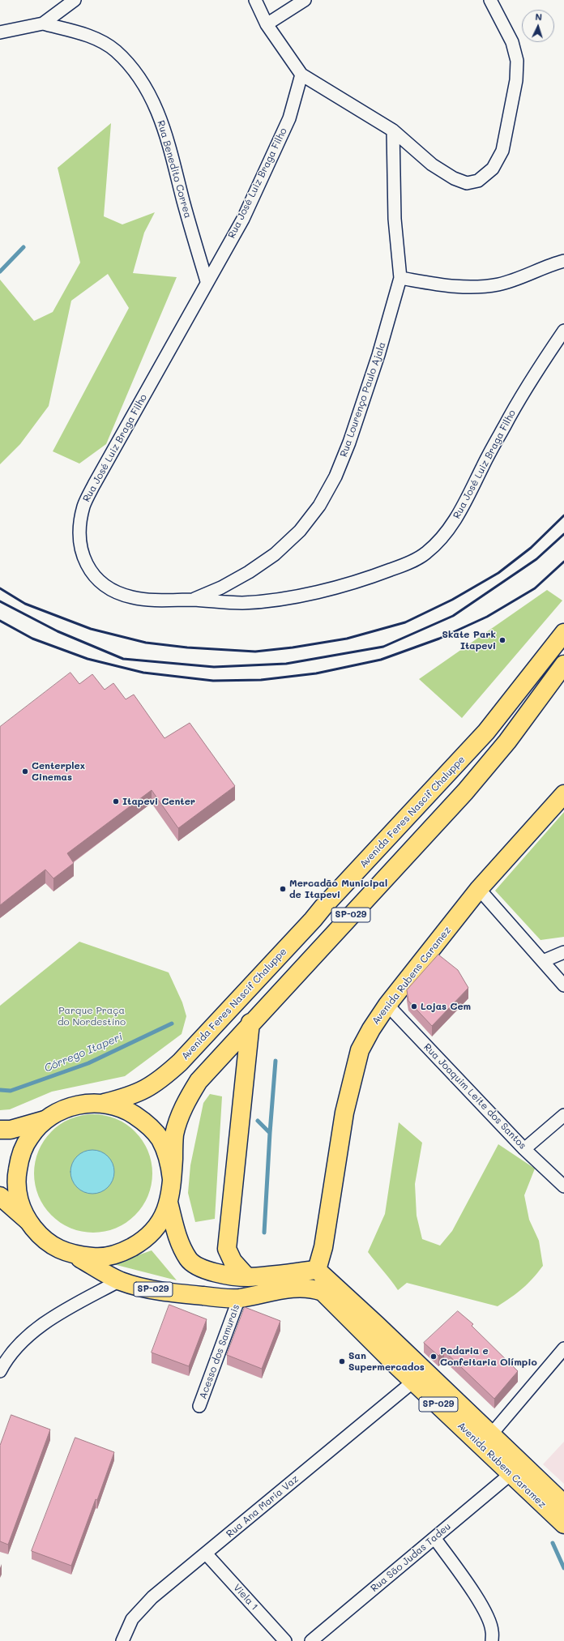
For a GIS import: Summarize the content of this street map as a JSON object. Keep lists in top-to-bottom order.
{
  "streets": {
    "main road": [
      "Avenida Feres Nascif Chaluppe",
      "SP-029",
      "Avenida Rubens Caramez",
      "Avenida Rubem Caramez"
    ],
    "street": [
      "Rua Benedito Correa",
      "Rua José Luiz Braga Filho",
      "Rua Lourenço Paulo Ajala",
      "Rua Joaquim Leite dos Santos",
      "Acesso dos Samurais",
      "Rua Ana Maria Vaz",
      "Rua São Judas Tadeu",
      "Viela 1"
    ]
  },
  "crossings": [
    ["Rua Benedito Correa", "Rua José Luiz Braga Filho"],
    ["Rua José Luiz Braga Filho", "Rua Lourenço Paulo Ajala"],
    ["Avenida Feres Nascif Chaluppe", "SP-029"],
    ["SP-029", "Avenida Rubens Caramez"],
    ["SP-029", "Acesso dos Samurais"],
    ["SP-029", "Avenida Rubem Caramez"],
    ["Avenida Rubens Caramez", "Rua Joaquim Leite dos Santos"],
    ["Avenida Rubens Caramez", "Avenida Rubem Caramez"],
    ["Acesso dos Samurais", "Avenida Rubem Caramez"],
    ["Avenida Rubem Caramez", "Rua Ana Maria Vaz"],
    ["Avenida Rubem Caramez", "Rua São Judas Tadeu"],
    ["Rua Ana Maria Vaz", "Viela 1"]
  ],
  "water": ["Córrego Itaperi"],
  "parks": ["Parque Praça do Nordestino"],
  "places": [
    "Skate Park Itapevi",
    "Centerplex Cinemas",
    "Itapevi Center",
    "Mercadão Municipal de Itapevi",
    "Lojas Cem",
    "Padaria e Confeitaria Olímpio",
    "San Supermercados"
  ],
  "north": "top"
}
